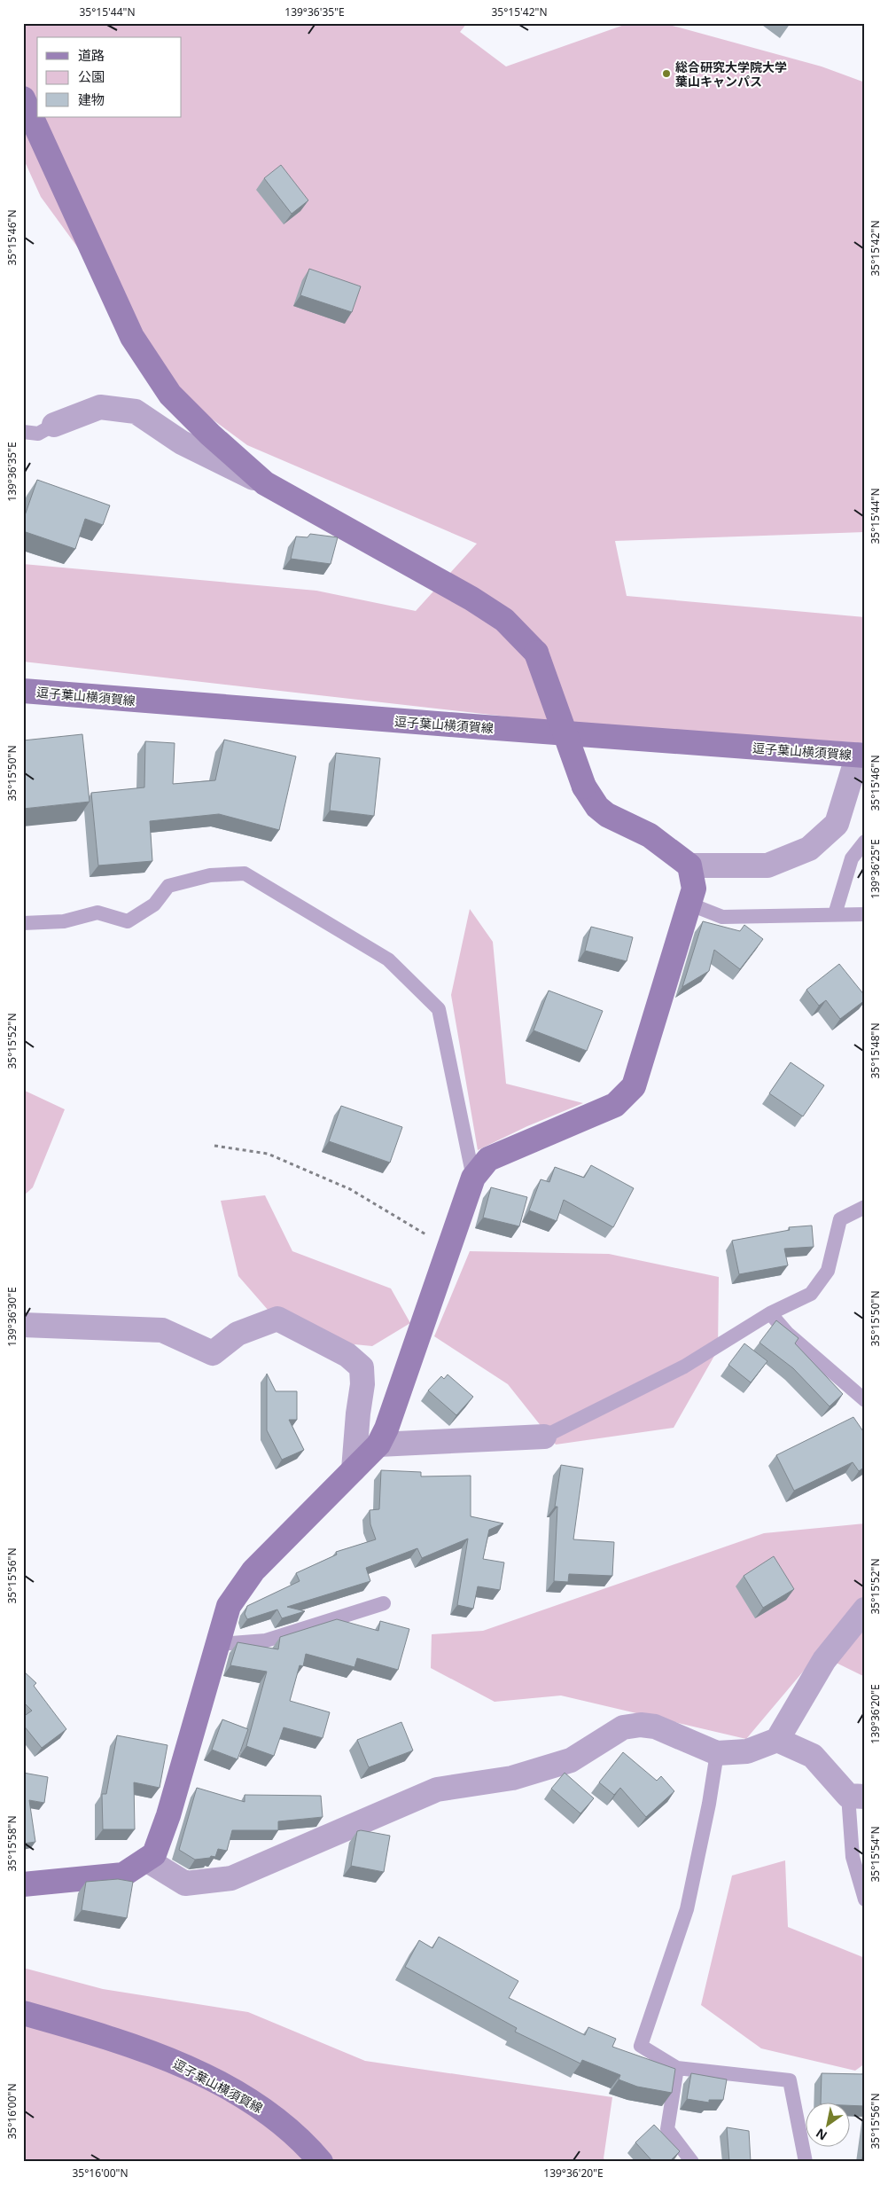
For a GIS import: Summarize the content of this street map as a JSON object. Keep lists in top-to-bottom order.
{
  "streets": {
    "street": ["逗子葉山横須賀線"]
  },
  "places": ["総合研究大学院大学 葉山キャンパス"],
  "legend": ["道路", "公園", "建物"],
  "north": "bottom left",
  "coordinates": [
    "35°15'44\"N",
    "139°36'35\"E",
    "35°15'42\"N",
    "35°15'46\"N",
    "35°15'50\"N",
    "139°36'25\"E",
    "35°15'52\"N",
    "35°15'48\"N",
    "139°36'30\"E",
    "35°15'56\"N",
    "139°36'20\"E",
    "35°15'58\"N",
    "35°15'54\"N",
    "35°16'00\"N"
  ]
}
